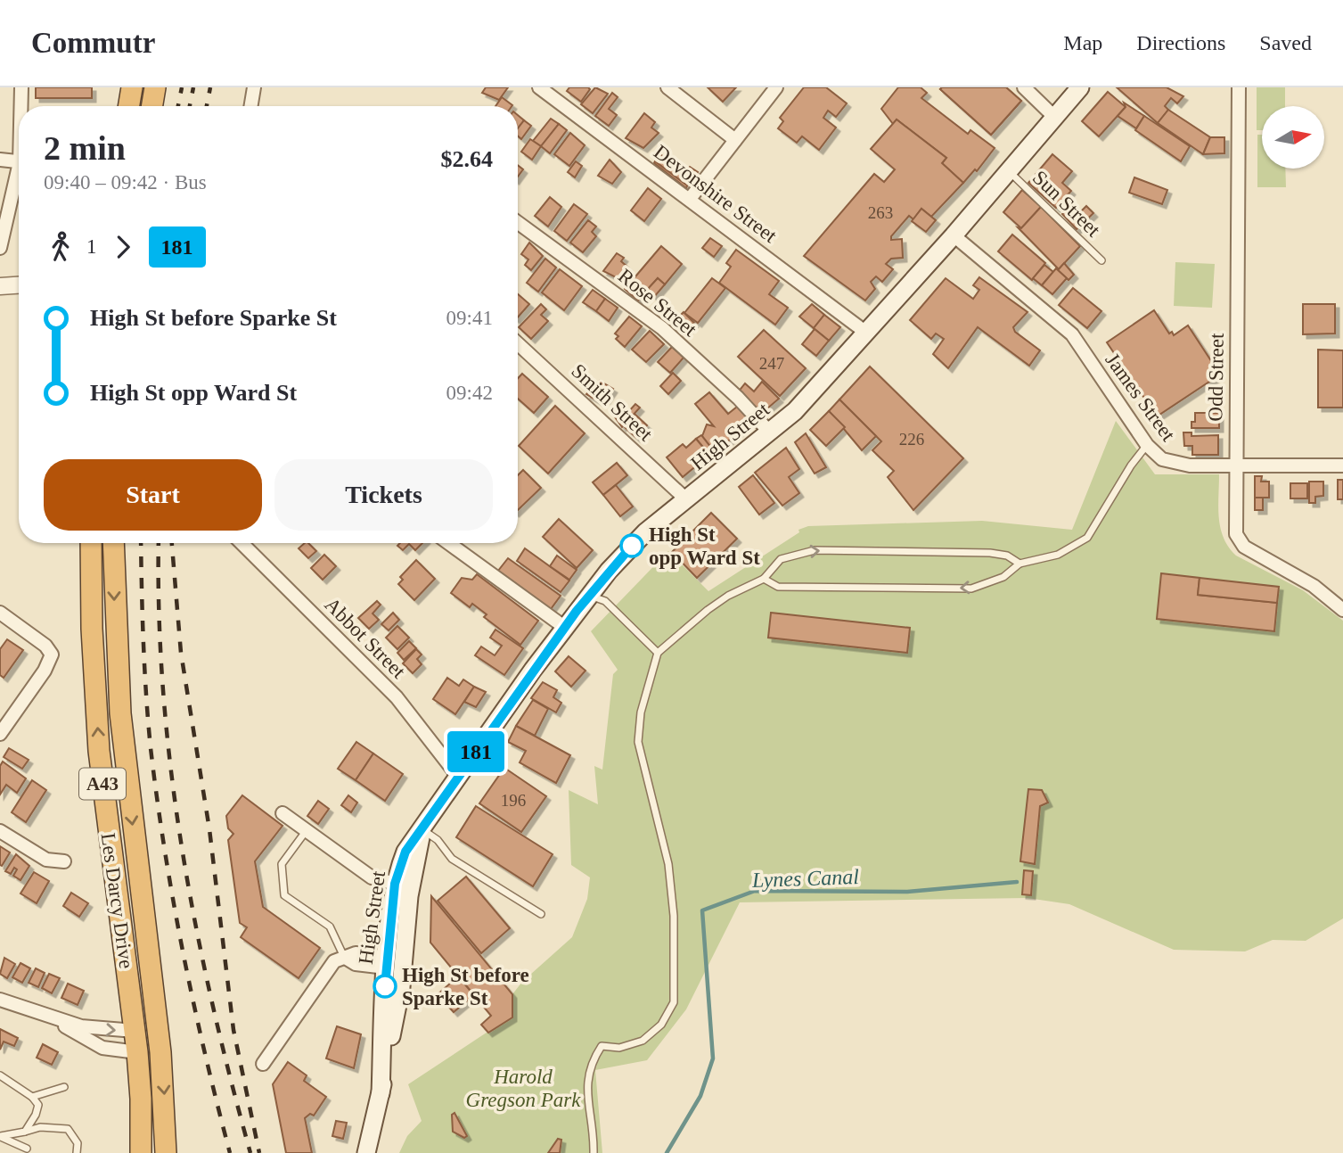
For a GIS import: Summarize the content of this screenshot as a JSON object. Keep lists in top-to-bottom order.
{
  "streets": {
    "highway": ["A43", "Les Darcy Drive"],
    "main road": ["High Street"],
    "street": [
      "Devonshire Street",
      "Rose Street",
      "Odd Street",
      "James Street",
      "Smith Street",
      "Abbot Street"
    ],
    "lane": ["Sun Street"]
  },
  "crossings": [
    ["Devonshire Street", "High Street"],
    ["Sun Street", "High Street"],
    ["Rose Street", "High Street"],
    ["Odd Street", "James Street"],
    ["James Street", "High Street"],
    ["Smith Street", "High Street"],
    ["High Street", "Abbot Street"]
  ],
  "water": ["Lynes Canal"],
  "parks": ["Harold Gregson Park"],
  "places": ["High St opp Ward St", "High St before Sparke St"],
  "lines": ["bus line 181"],
  "house_numbers": [
    "263",
    "247",
    "226",
    "196"
  ],
  "north": "right",
  "page": {
    "header": "Commutr",
    "nav": ["Map", "Directions", "Saved"],
    "on_map": "181",
    "heading": ["2 min", "09:40 – 09:42 · Bus", "$2.64"],
    "legs": ["1", "181"],
    "list": [
      {
        "name": "High St before Sparke St",
        "value": "09:41"
      },
      {
        "name": "High St opp Ward St",
        "value": "09:42"
      }
    ],
    "buttons": ["Start", "Tickets"]
  }
}
